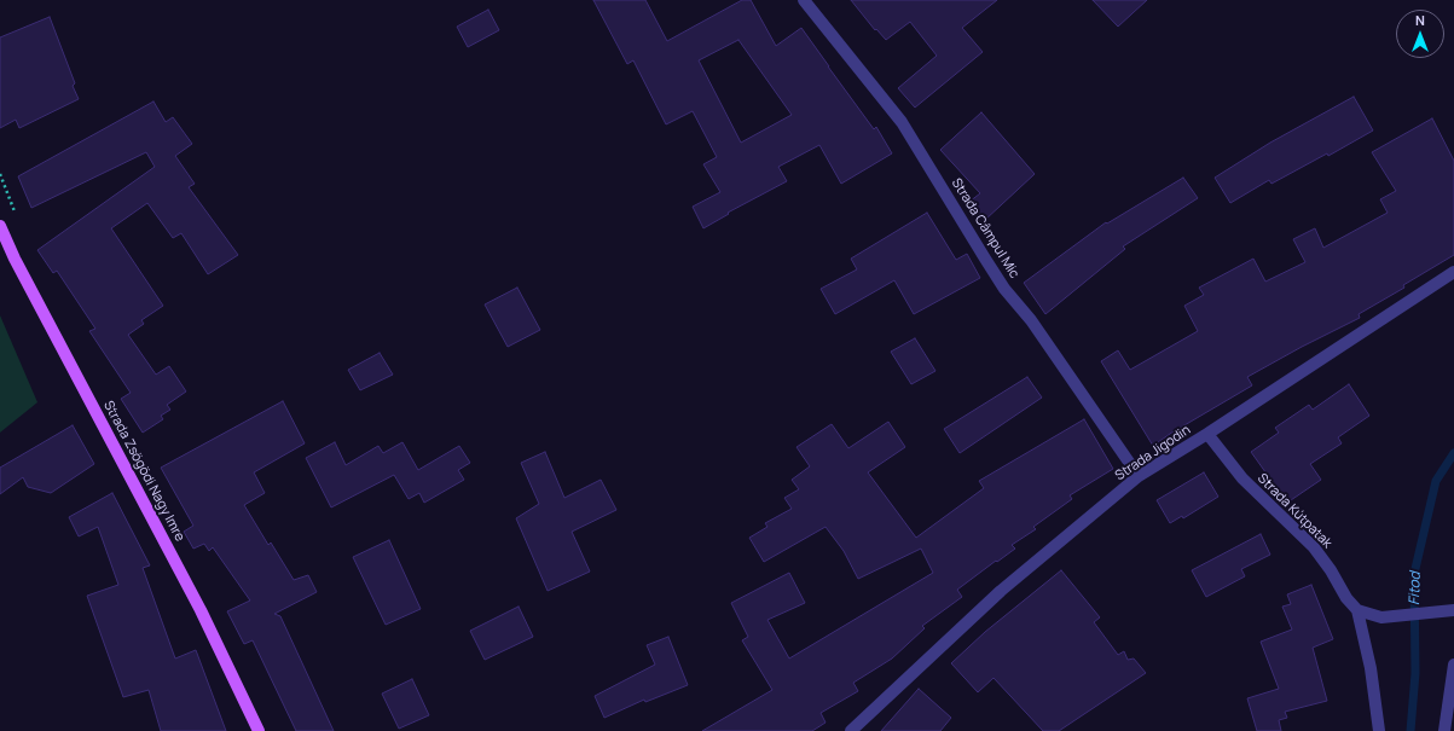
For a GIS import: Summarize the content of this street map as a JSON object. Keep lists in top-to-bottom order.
{
  "streets": {
    "main road": ["Strada Zsögödi Nagy Imre"],
    "street": ["Strada Câmpul Mic", "Strada Jigodin", "Strada Kútpatak"]
  },
  "crossings": [
    ["Strada Câmpul Mic", "Strada Jigodin"],
    ["Strada Jigodin", "Strada Kútpatak"]
  ],
  "water": ["Fitod"],
  "north": "top"
}
